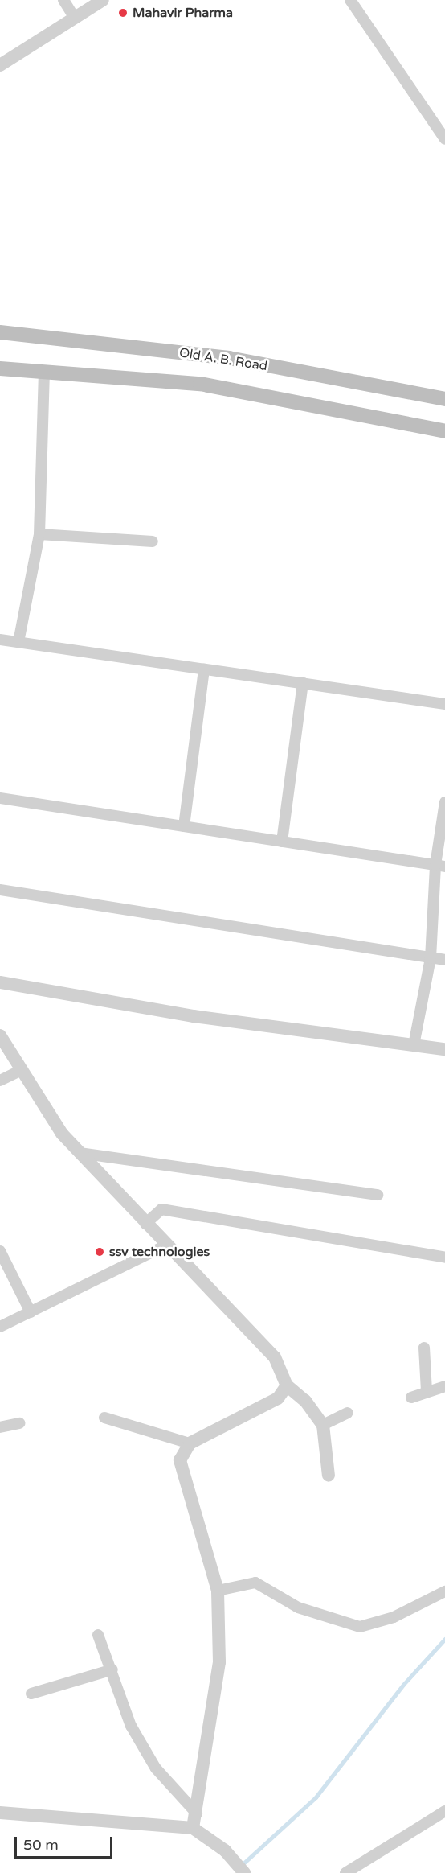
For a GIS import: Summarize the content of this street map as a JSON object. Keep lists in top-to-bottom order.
{
  "streets": {
    "main road": ["Old A. B. Road"]
  },
  "places": ["Mahavir Pharma", "ssv technologies"],
  "scale_bar": "50 m"
}
